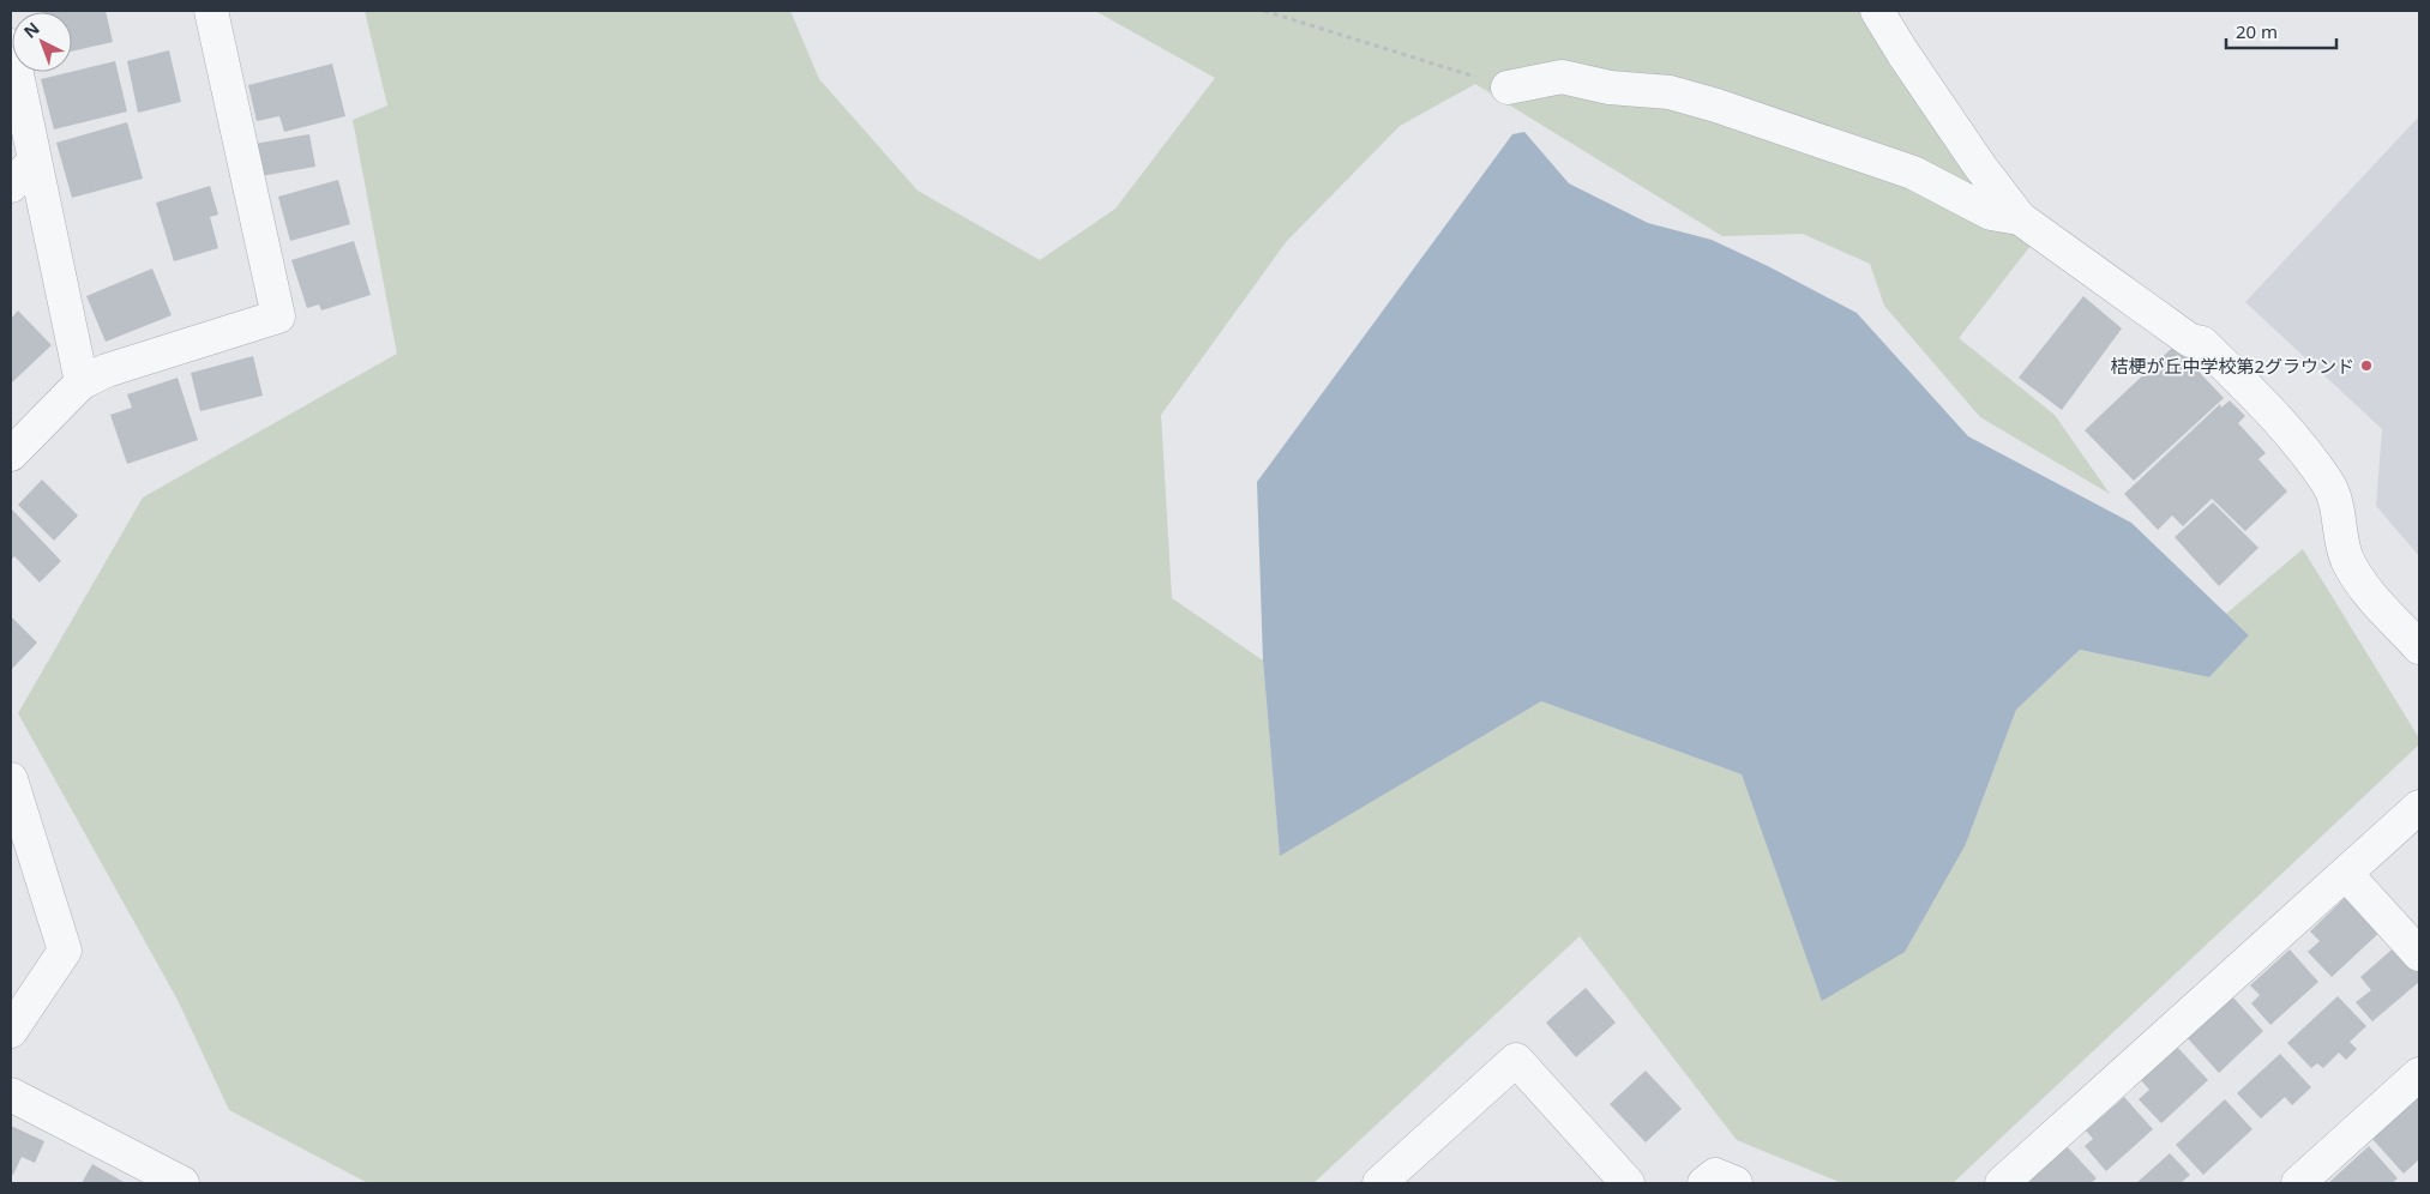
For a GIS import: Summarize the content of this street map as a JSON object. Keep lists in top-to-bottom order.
{
  "places": ["桔梗が丘中学校第2グラウンド"],
  "scale_bar": "20 m",
  "north": "top left"
}
